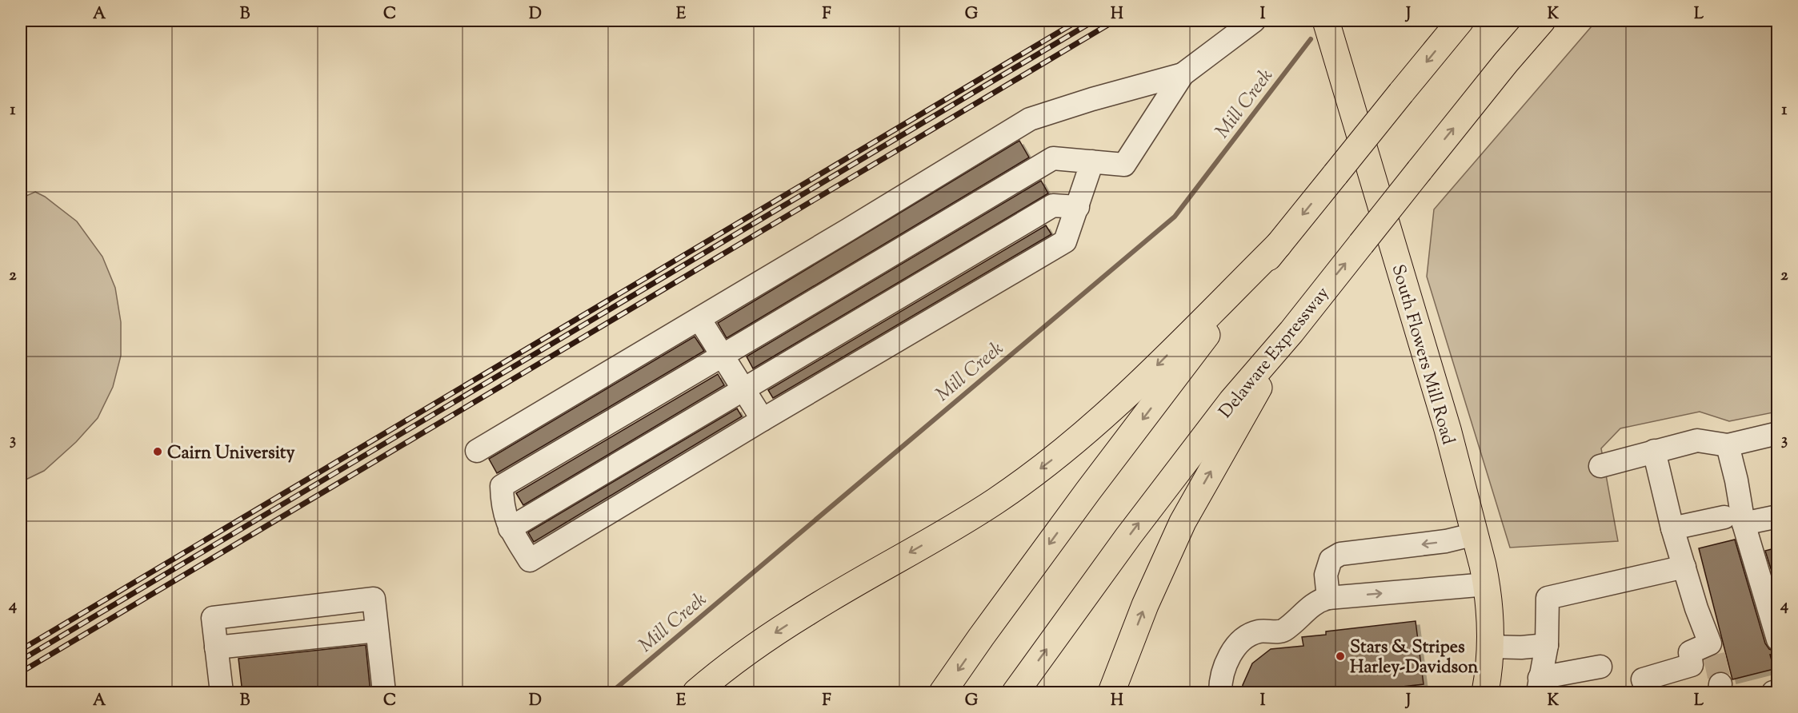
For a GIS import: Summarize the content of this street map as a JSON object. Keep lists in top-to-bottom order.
{
  "streets": {
    "main road": ["Delaware Expressway", "South Flowers Mill Road"]
  },
  "water": ["Mill Creek"],
  "places": ["Cairn University", "Stars & Stripes Harley-Davidson"],
  "grid": {
    "columns": [
      "A",
      "B",
      "C",
      "D",
      "E",
      "F",
      "G",
      "H",
      "I",
      "J",
      "K",
      "L"
    ],
    "rows": [
      "1",
      "2",
      "3",
      "4"
    ]
  }
}
